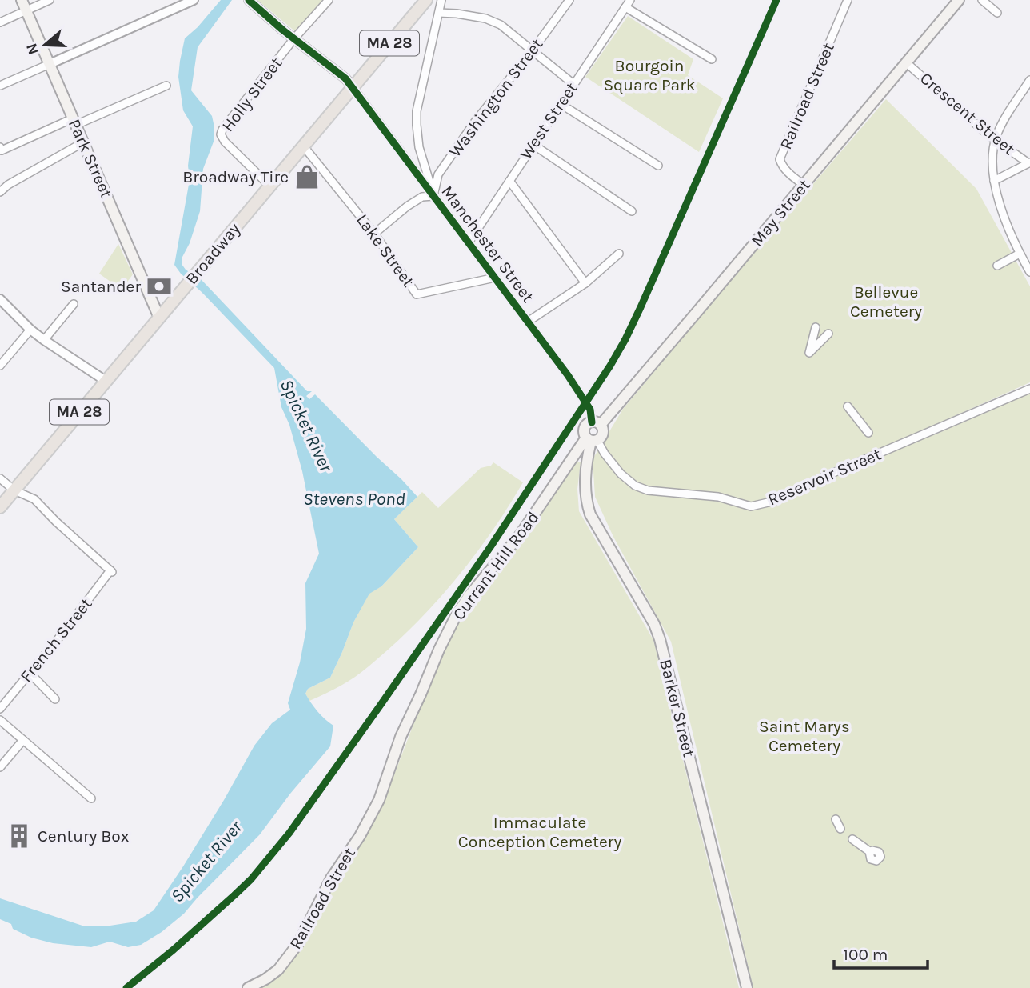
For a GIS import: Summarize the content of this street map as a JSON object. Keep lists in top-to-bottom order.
{
  "streets": {
    "main road": [
      "MA 28",
      "Railroad Street",
      "Park Street",
      "May Street",
      "Broadway",
      "Currant Hill Road",
      "Barker Street"
    ],
    "street": [
      "Holly Street",
      "Washington Street",
      "Crescent Street",
      "West Street",
      "Manchester Street",
      "Lake Street",
      "Reservoir Street",
      "French Street"
    ]
  },
  "crossings": [
    ["Holly Street", "Broadway"],
    ["Railroad Street", "May Street"],
    ["Railroad Street", "Currant Hill Road"],
    ["Washington Street", "Manchester Street"],
    ["Crescent Street", "May Street"],
    ["West Street", "Manchester Street"],
    ["Park Street", "Broadway"],
    ["May Street", "Manchester Street"],
    ["May Street", "Reservoir Street"],
    ["May Street", "Currant Hill Road"],
    ["May Street", "Barker Street"],
    ["Manchester Street", "Lake Street"],
    ["Manchester Street", "Broadway"],
    ["Manchester Street", "Reservoir Street"],
    ["Manchester Street", "Currant Hill Road"],
    ["Manchester Street", "Barker Street"],
    ["Lake Street", "Broadway"],
    ["Broadway", "French Street"],
    ["Reservoir Street", "Currant Hill Road"],
    ["Reservoir Street", "Barker Street"],
    ["Currant Hill Road", "Barker Street"]
  ],
  "water": ["Spicket River", "Stevens Pond"],
  "parks": [
    "Bourgoin Square Park",
    "Bellevue Cemetery",
    "Saint Marys Cemetery",
    "Immaculate Conception Cemetery"
  ],
  "places": {
    "shop": ["Broadway Tire"],
    "bank": ["Santander"],
    "building": ["Century Box"]
  },
  "scale_bar": "100 m",
  "north": "left"
}
